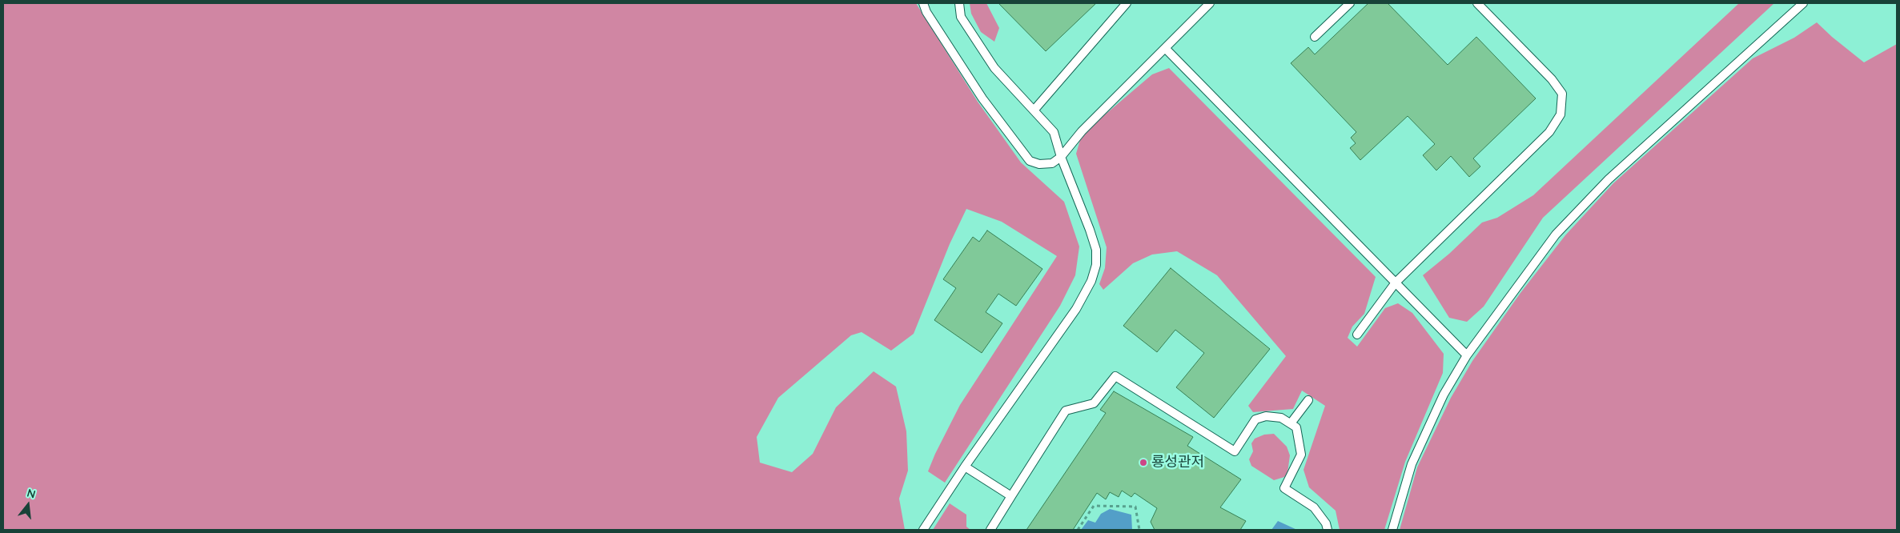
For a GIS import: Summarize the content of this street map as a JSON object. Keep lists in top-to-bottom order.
{
  "places": ["룡성관저"],
  "north": "top"
}
